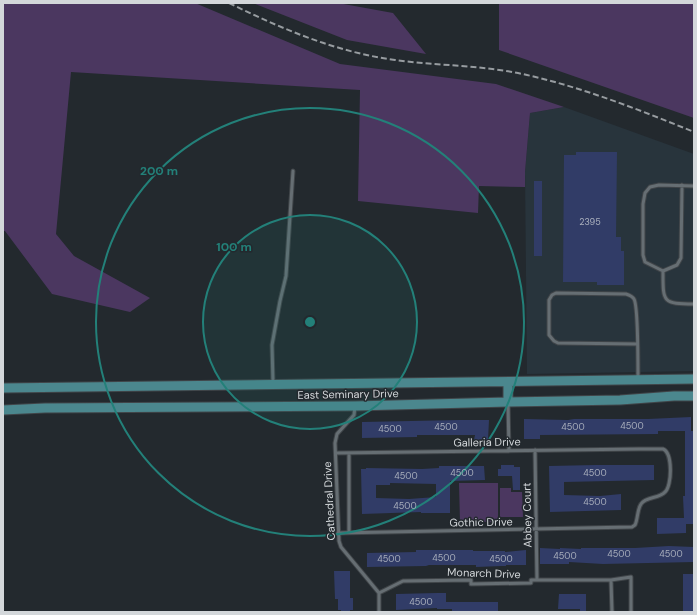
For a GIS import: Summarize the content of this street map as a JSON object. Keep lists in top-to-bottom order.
{
  "streets": {
    "main road": ["East Seminary Drive"],
    "lane": [
      "Galleria Drive",
      "Cathedral Drive",
      "Abbey Court",
      "Gothic Drive",
      "Monarch Drive"
    ]
  },
  "crossings": [
    ["East Seminary Drive", "Cathedral Drive"],
    ["Galleria Drive", "Cathedral Drive"],
    ["Galleria Drive", "Abbey Court"],
    ["Galleria Drive", "Gothic Drive"],
    ["Cathedral Drive", "Gothic Drive"],
    ["Cathedral Drive", "Monarch Drive"],
    ["Abbey Court", "Gothic Drive"],
    ["Abbey Court", "Monarch Drive"]
  ],
  "house_numbers": [
    "2395",
    "4500",
    "4500",
    "4500",
    "4500",
    "4500",
    "4500",
    "4500",
    "4500",
    "4500",
    "4500",
    "4500",
    "4500",
    "4500",
    "4500",
    "4500",
    "4500"
  ],
  "rings": ["200 m", "100 m"]
}
